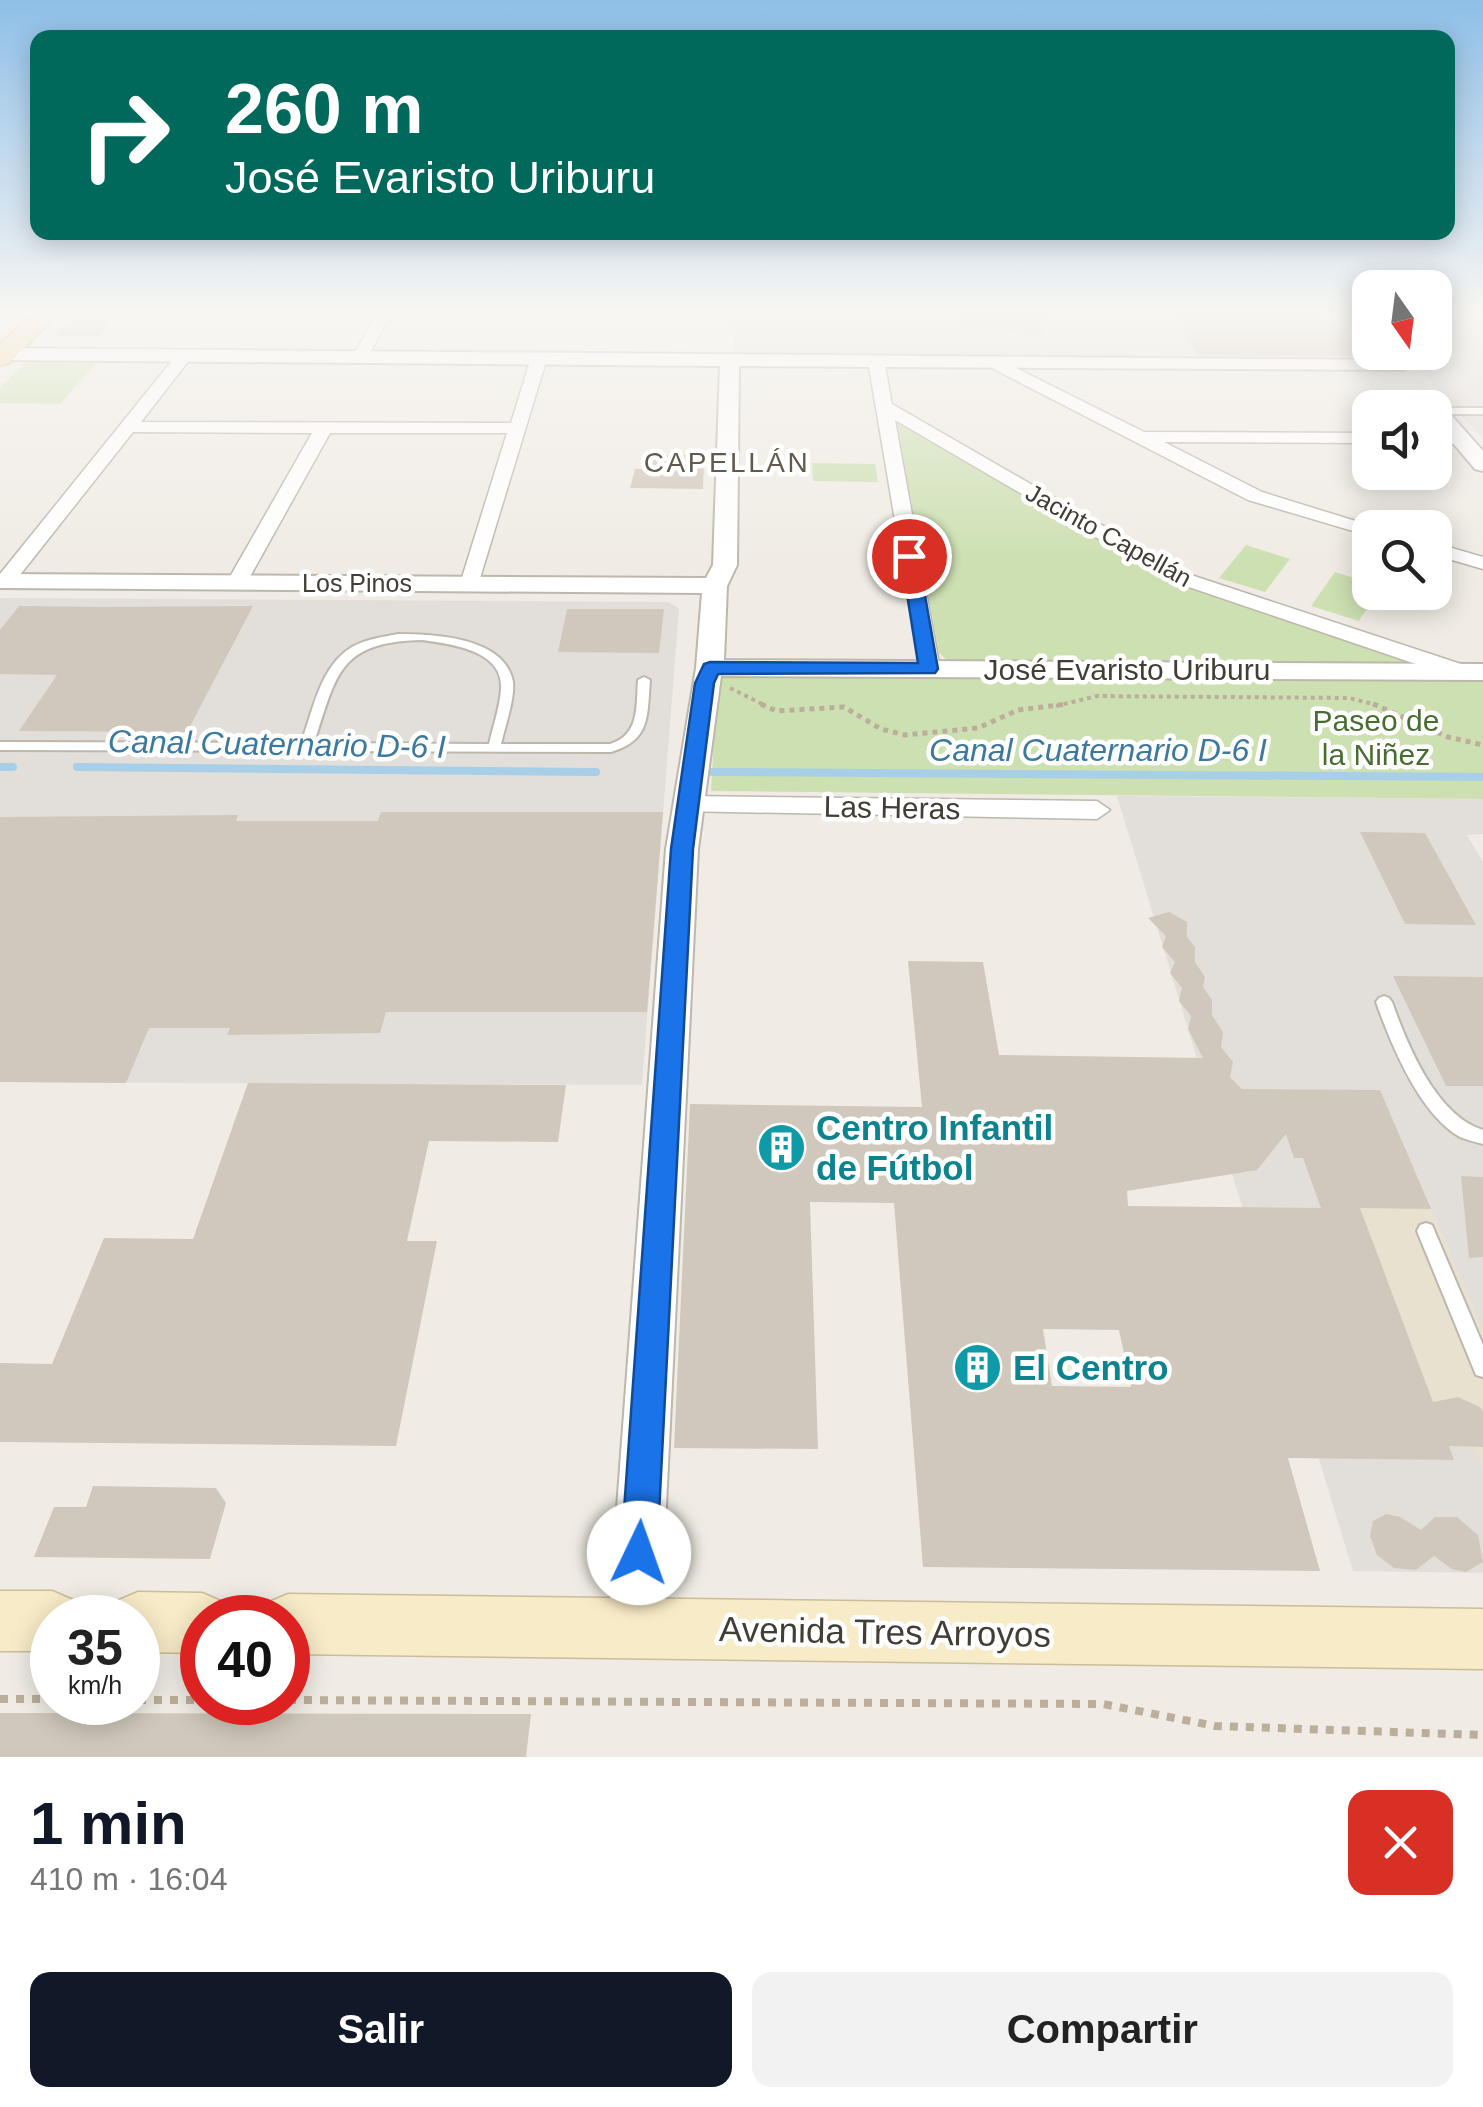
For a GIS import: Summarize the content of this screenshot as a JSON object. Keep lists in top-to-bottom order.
{
  "streets": {
    "main road": ["Avenida Tres Arroyos"],
    "street": [
      "Jacinto Capellán",
      "Los Pinos",
      "José Evaristo Uriburu",
      "Las Heras"
    ]
  },
  "crossings": [
    ["Jacinto Capellán", "José Evaristo Uriburu"]
  ],
  "districts": ["CAPELLÁN"],
  "water": ["Canal Cuaternario D-6 I"],
  "parks": ["Paseo de la Niñez"],
  "places": {
    "building": ["Centro Infantil de Fútbol", "El Centro"]
  },
  "north": "bottom",
  "page": {
    "turn": ["260 m", "José Evaristo Uriburu"],
    "speed": "35 km/h",
    "limit": "40",
    "heading": ["1 min", "410 m · 16:04"],
    "buttons": ["Salir", "Compartir"]
  }
}
